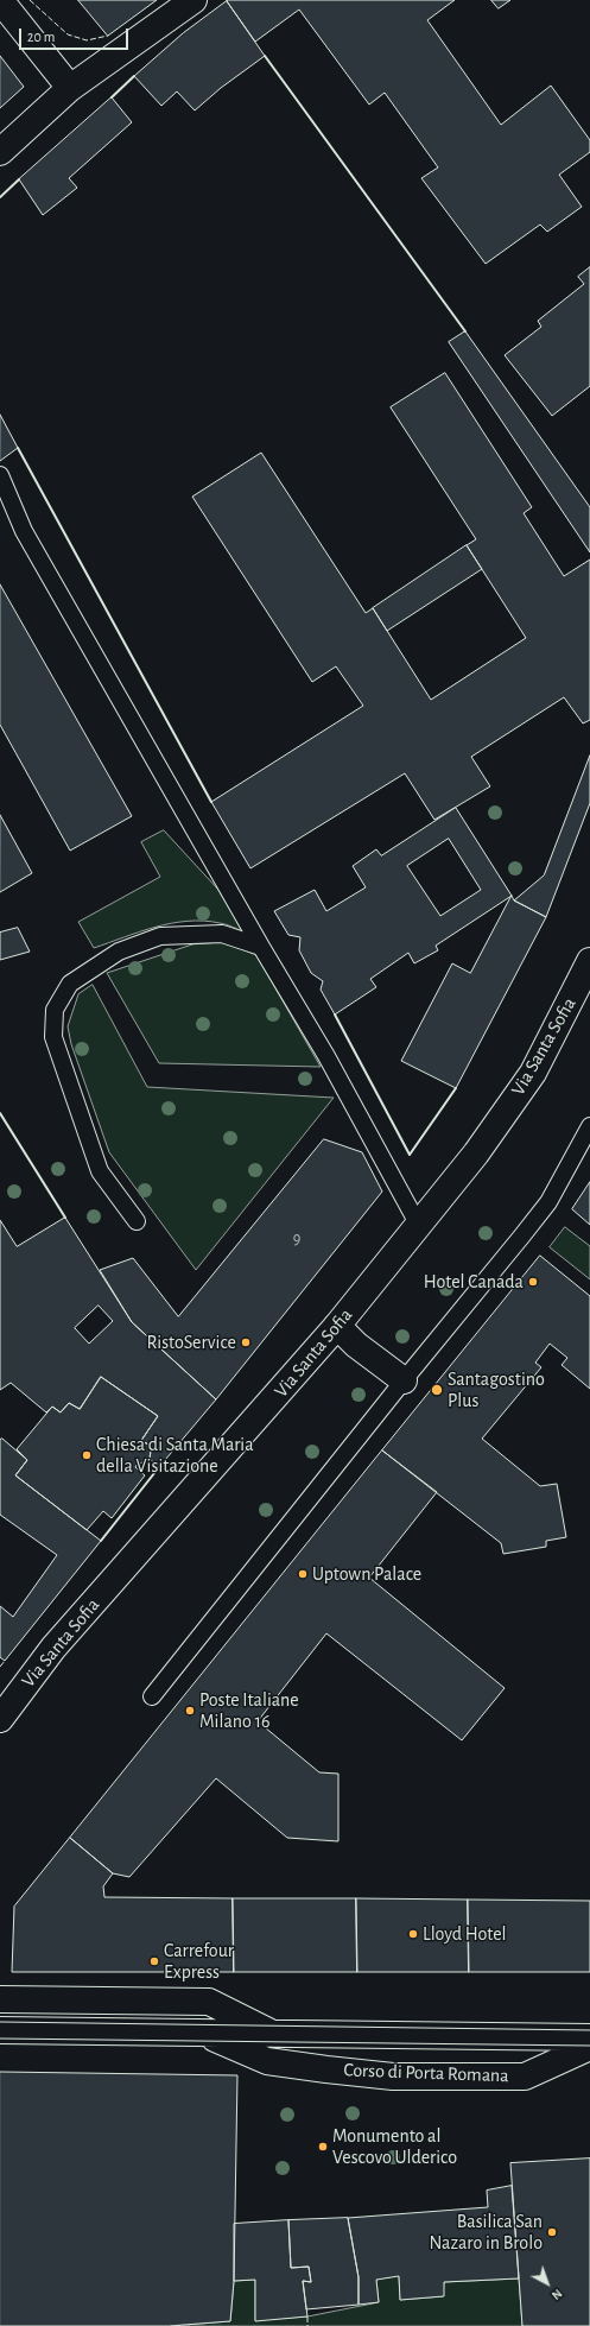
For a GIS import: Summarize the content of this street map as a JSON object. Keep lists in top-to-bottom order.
{
  "streets": {
    "street": ["Via Santa Sofia", "Corso di Porta Romana"]
  },
  "places": [
    "Hotel Canada",
    "RistoService",
    "Santagostino Plus",
    "Chiesa di Santa Maria della Visitazione",
    "Uptown Palace",
    "Poste Italiane Milano 16",
    "Lloyd Hotel",
    "Carrefour Express",
    "Monumento al Vescovo Ulderico",
    "Basilica San Nazaro in Brolo"
  ],
  "house_numbers": ["9"],
  "scale_bar": "20 m",
  "north": "bottom right"
}
